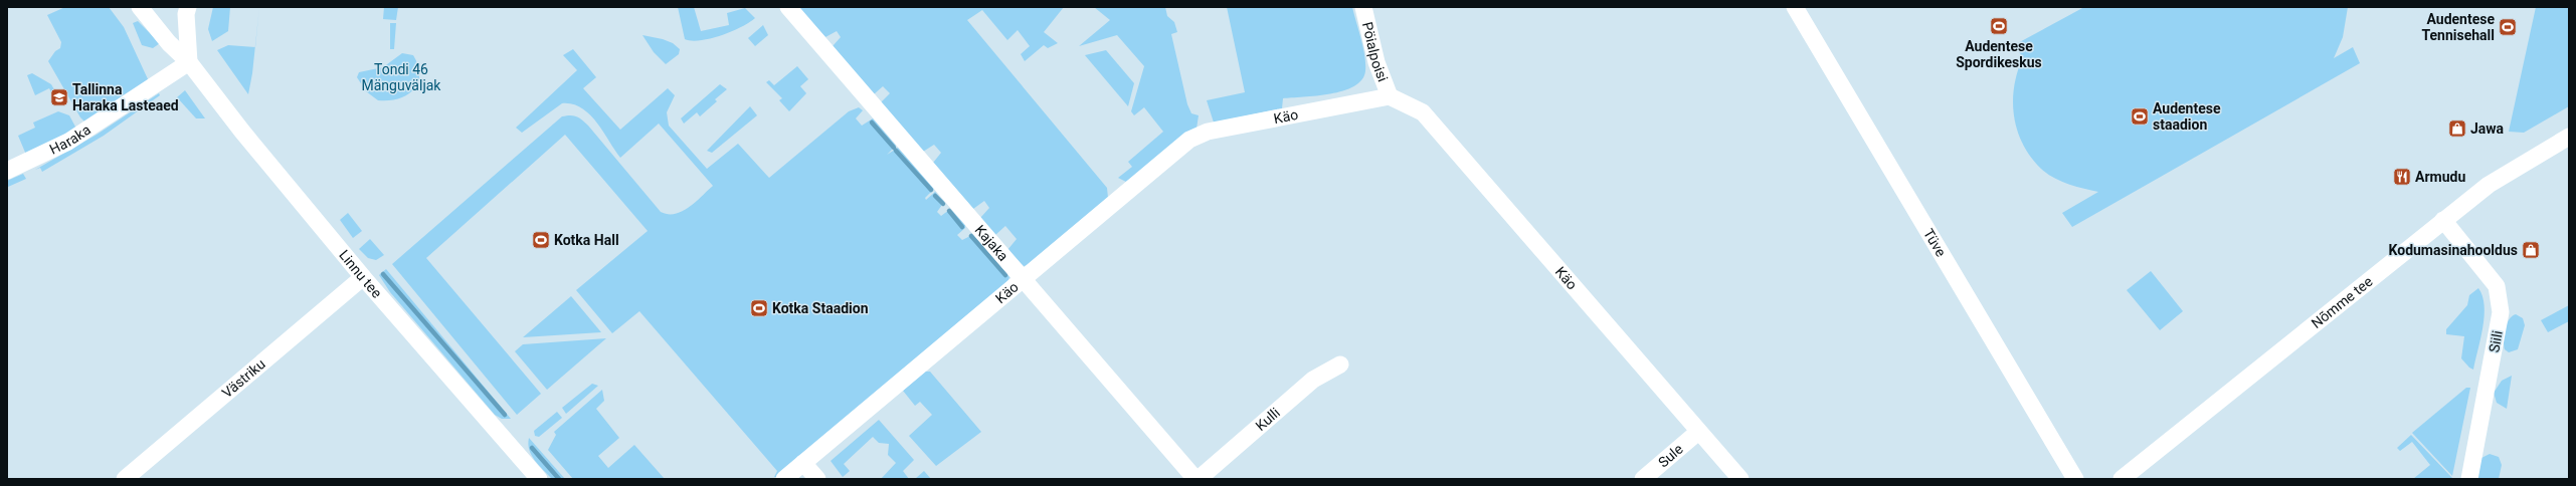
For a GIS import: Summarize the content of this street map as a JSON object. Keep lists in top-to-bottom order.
{
  "streets": {
    "street": [
      "Pöialpoisi",
      "Käo",
      "Haraka",
      "Tüve",
      "Kajaka",
      "Linnu tee",
      "Nõmme tee",
      "Siili",
      "Västriku",
      "Kulli",
      "Sule"
    ]
  },
  "crossings": [
    ["Pöialpoisi", "Käo"],
    ["Käo", "Kajaka"],
    ["Käo", "Sule"],
    ["Haraka", "Linnu tee"],
    ["Linnu tee", "Västriku"],
    ["Nõmme tee", "Siili"]
  ],
  "parks": ["Tondi 46 Mänguväljak"],
  "places": {
    "sports": [
      "Audentese Spordikeskus",
      "Audentese Tennisehall",
      "Audentese staadion",
      "Kotka Hall",
      "Kotka Staadion"
    ],
    "school or university": ["Tallinna Haraka Lasteaed"],
    "shop": ["Jawa", "Kodumasinahooldus"],
    "restaurant": ["Armudu"]
  }
}
